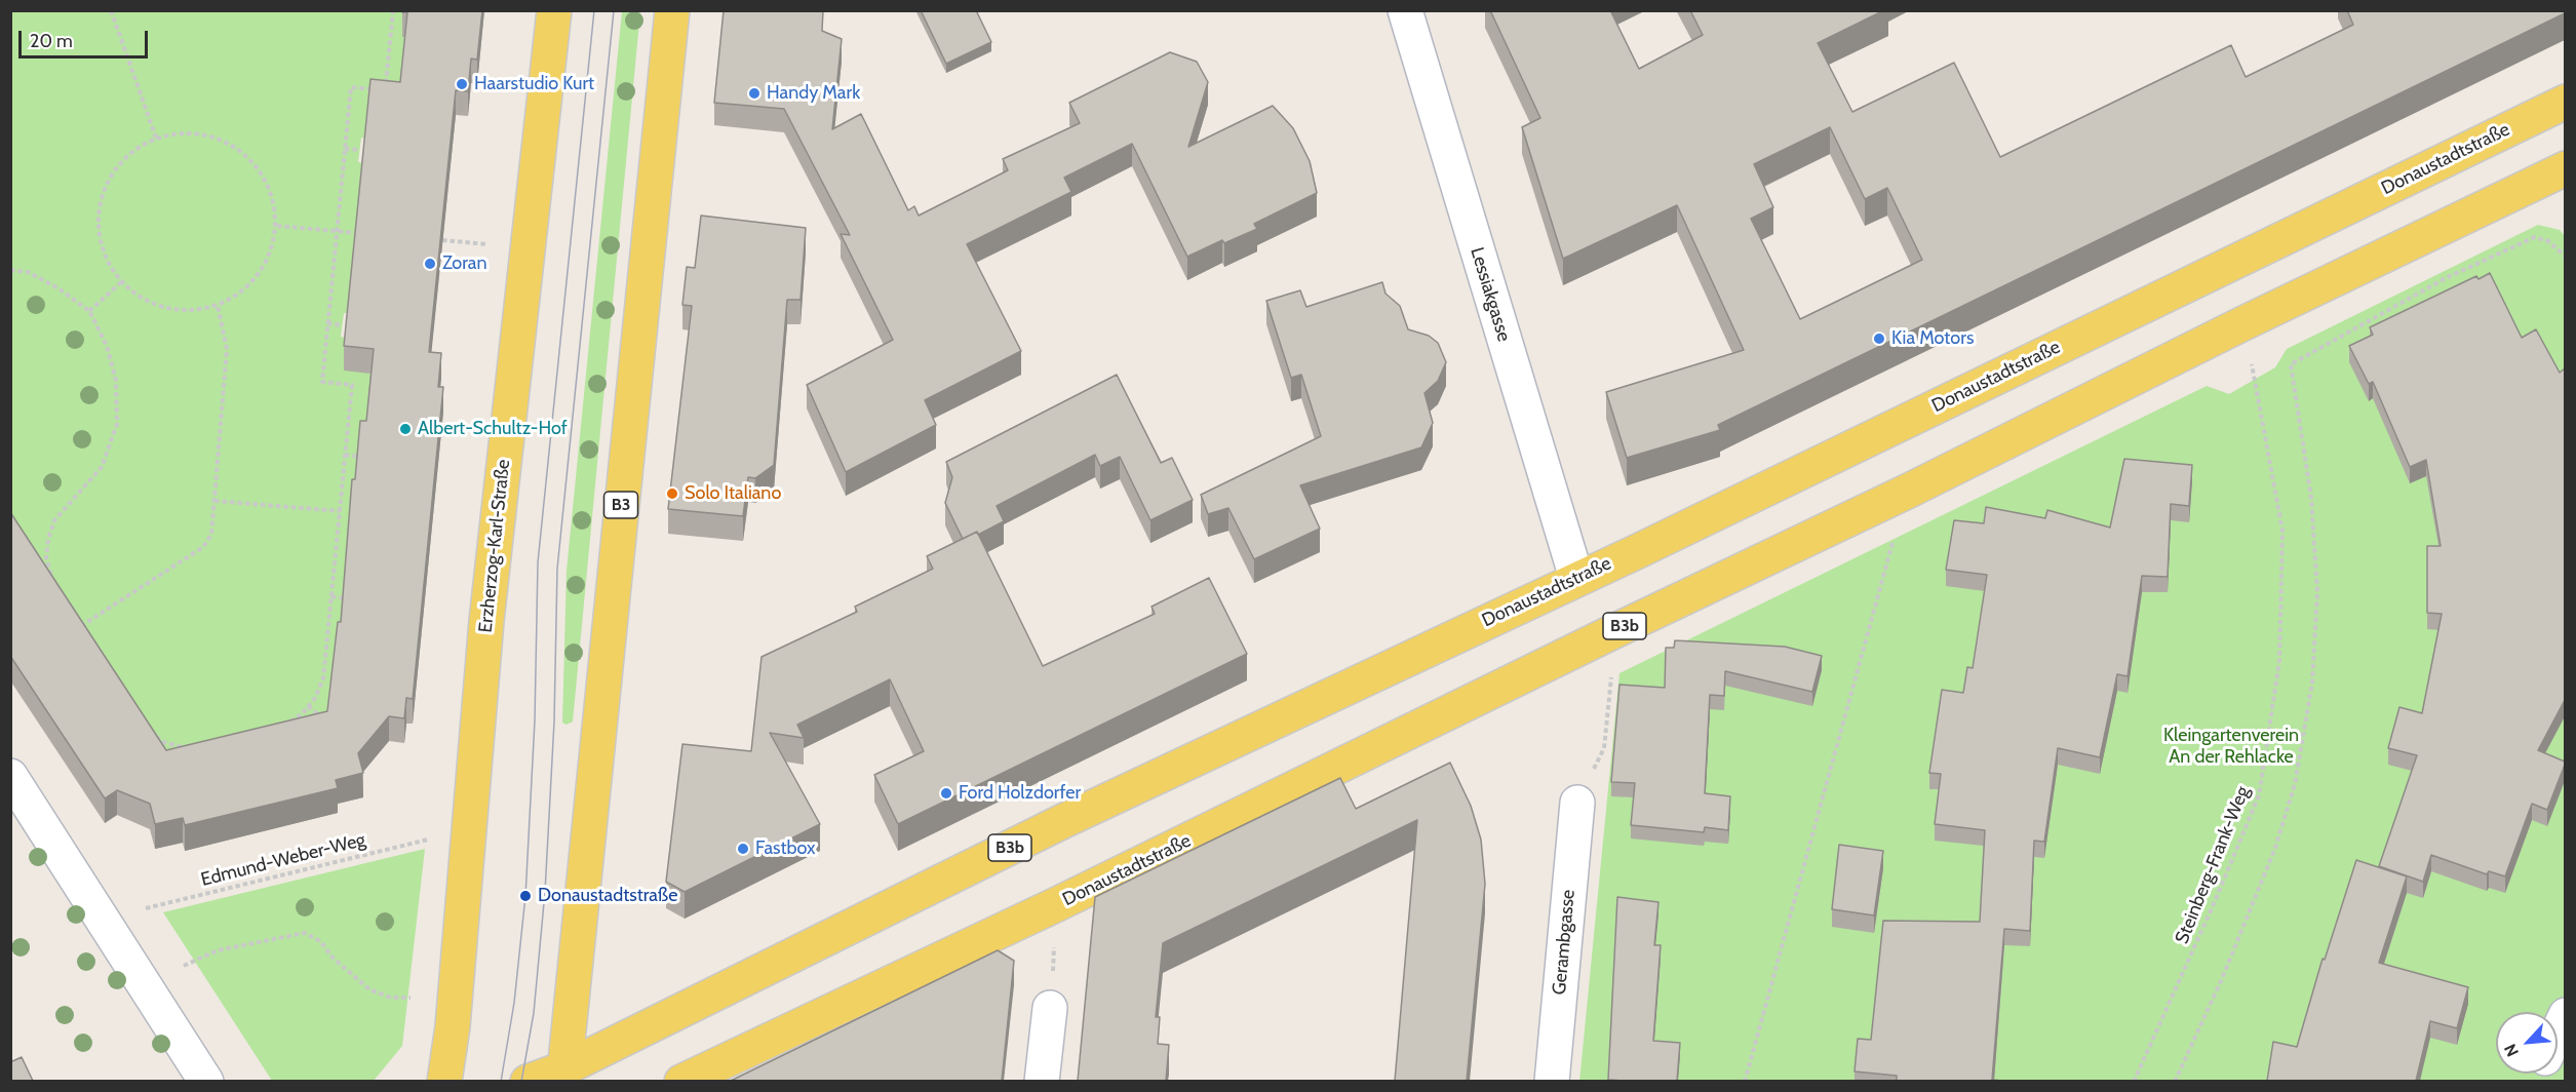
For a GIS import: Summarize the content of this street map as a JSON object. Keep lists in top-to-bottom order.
{
  "streets": {
    "main road": [
      "Donaustadtstraße",
      "B3",
      "Erzherzog-Karl-Straße",
      "B3b"
    ],
    "street": ["Lessiakgasse", "Gerambgasse"],
    "path": ["Edmund-Weber-Weg", "Steinberg-Frank-Weg"]
  },
  "crossings": [
    ["Donaustadtstraße", "Lessiakgasse"],
    ["Donaustadtstraße", "B3"]
  ],
  "parks": ["Kleingartenverein An der Rehlacke"],
  "places": [
    "Haarstudio Kurt",
    "Handy Mark",
    "Zoran",
    "Kia Motors",
    "Albert-Schultz-Hof",
    "Solo Italiano",
    "Ford Holzdorfer",
    "Fastbox",
    "Donaustadtstraße"
  ],
  "scale_bar": "20 m",
  "north": "bottom left"
}
